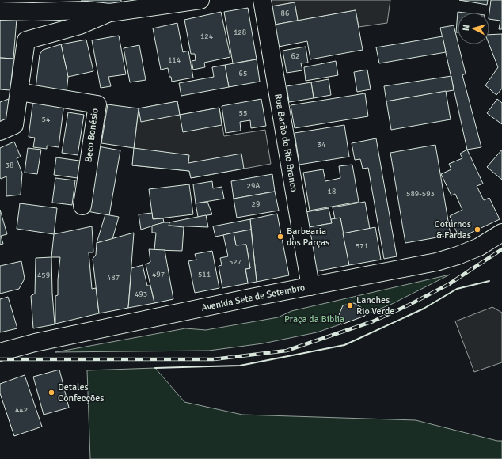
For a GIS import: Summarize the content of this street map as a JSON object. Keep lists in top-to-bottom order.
{
  "streets": {
    "street": ["Beco Bonésio", "Rua Barão do Rio Branco", "Avenida Sete de Setembro"]
  },
  "crossings": [
    ["Rua Barão do Rio Branco", "Avenida Sete de Setembro"]
  ],
  "parks": ["Praça da Bíblia"],
  "places": [
    "Coturnos & Fardas",
    "Barbearia dos Parças",
    "Lanches Rio Verde",
    "Detales Confecções"
  ],
  "house_numbers": [
    "86",
    "128",
    "124",
    "62",
    "114",
    "65",
    "55",
    "54",
    "34",
    "38",
    "29A",
    "18",
    "589-593",
    "29",
    "571",
    "527",
    "497",
    "511",
    "459",
    "487",
    "493",
    "442"
  ],
  "north": "left"
}
